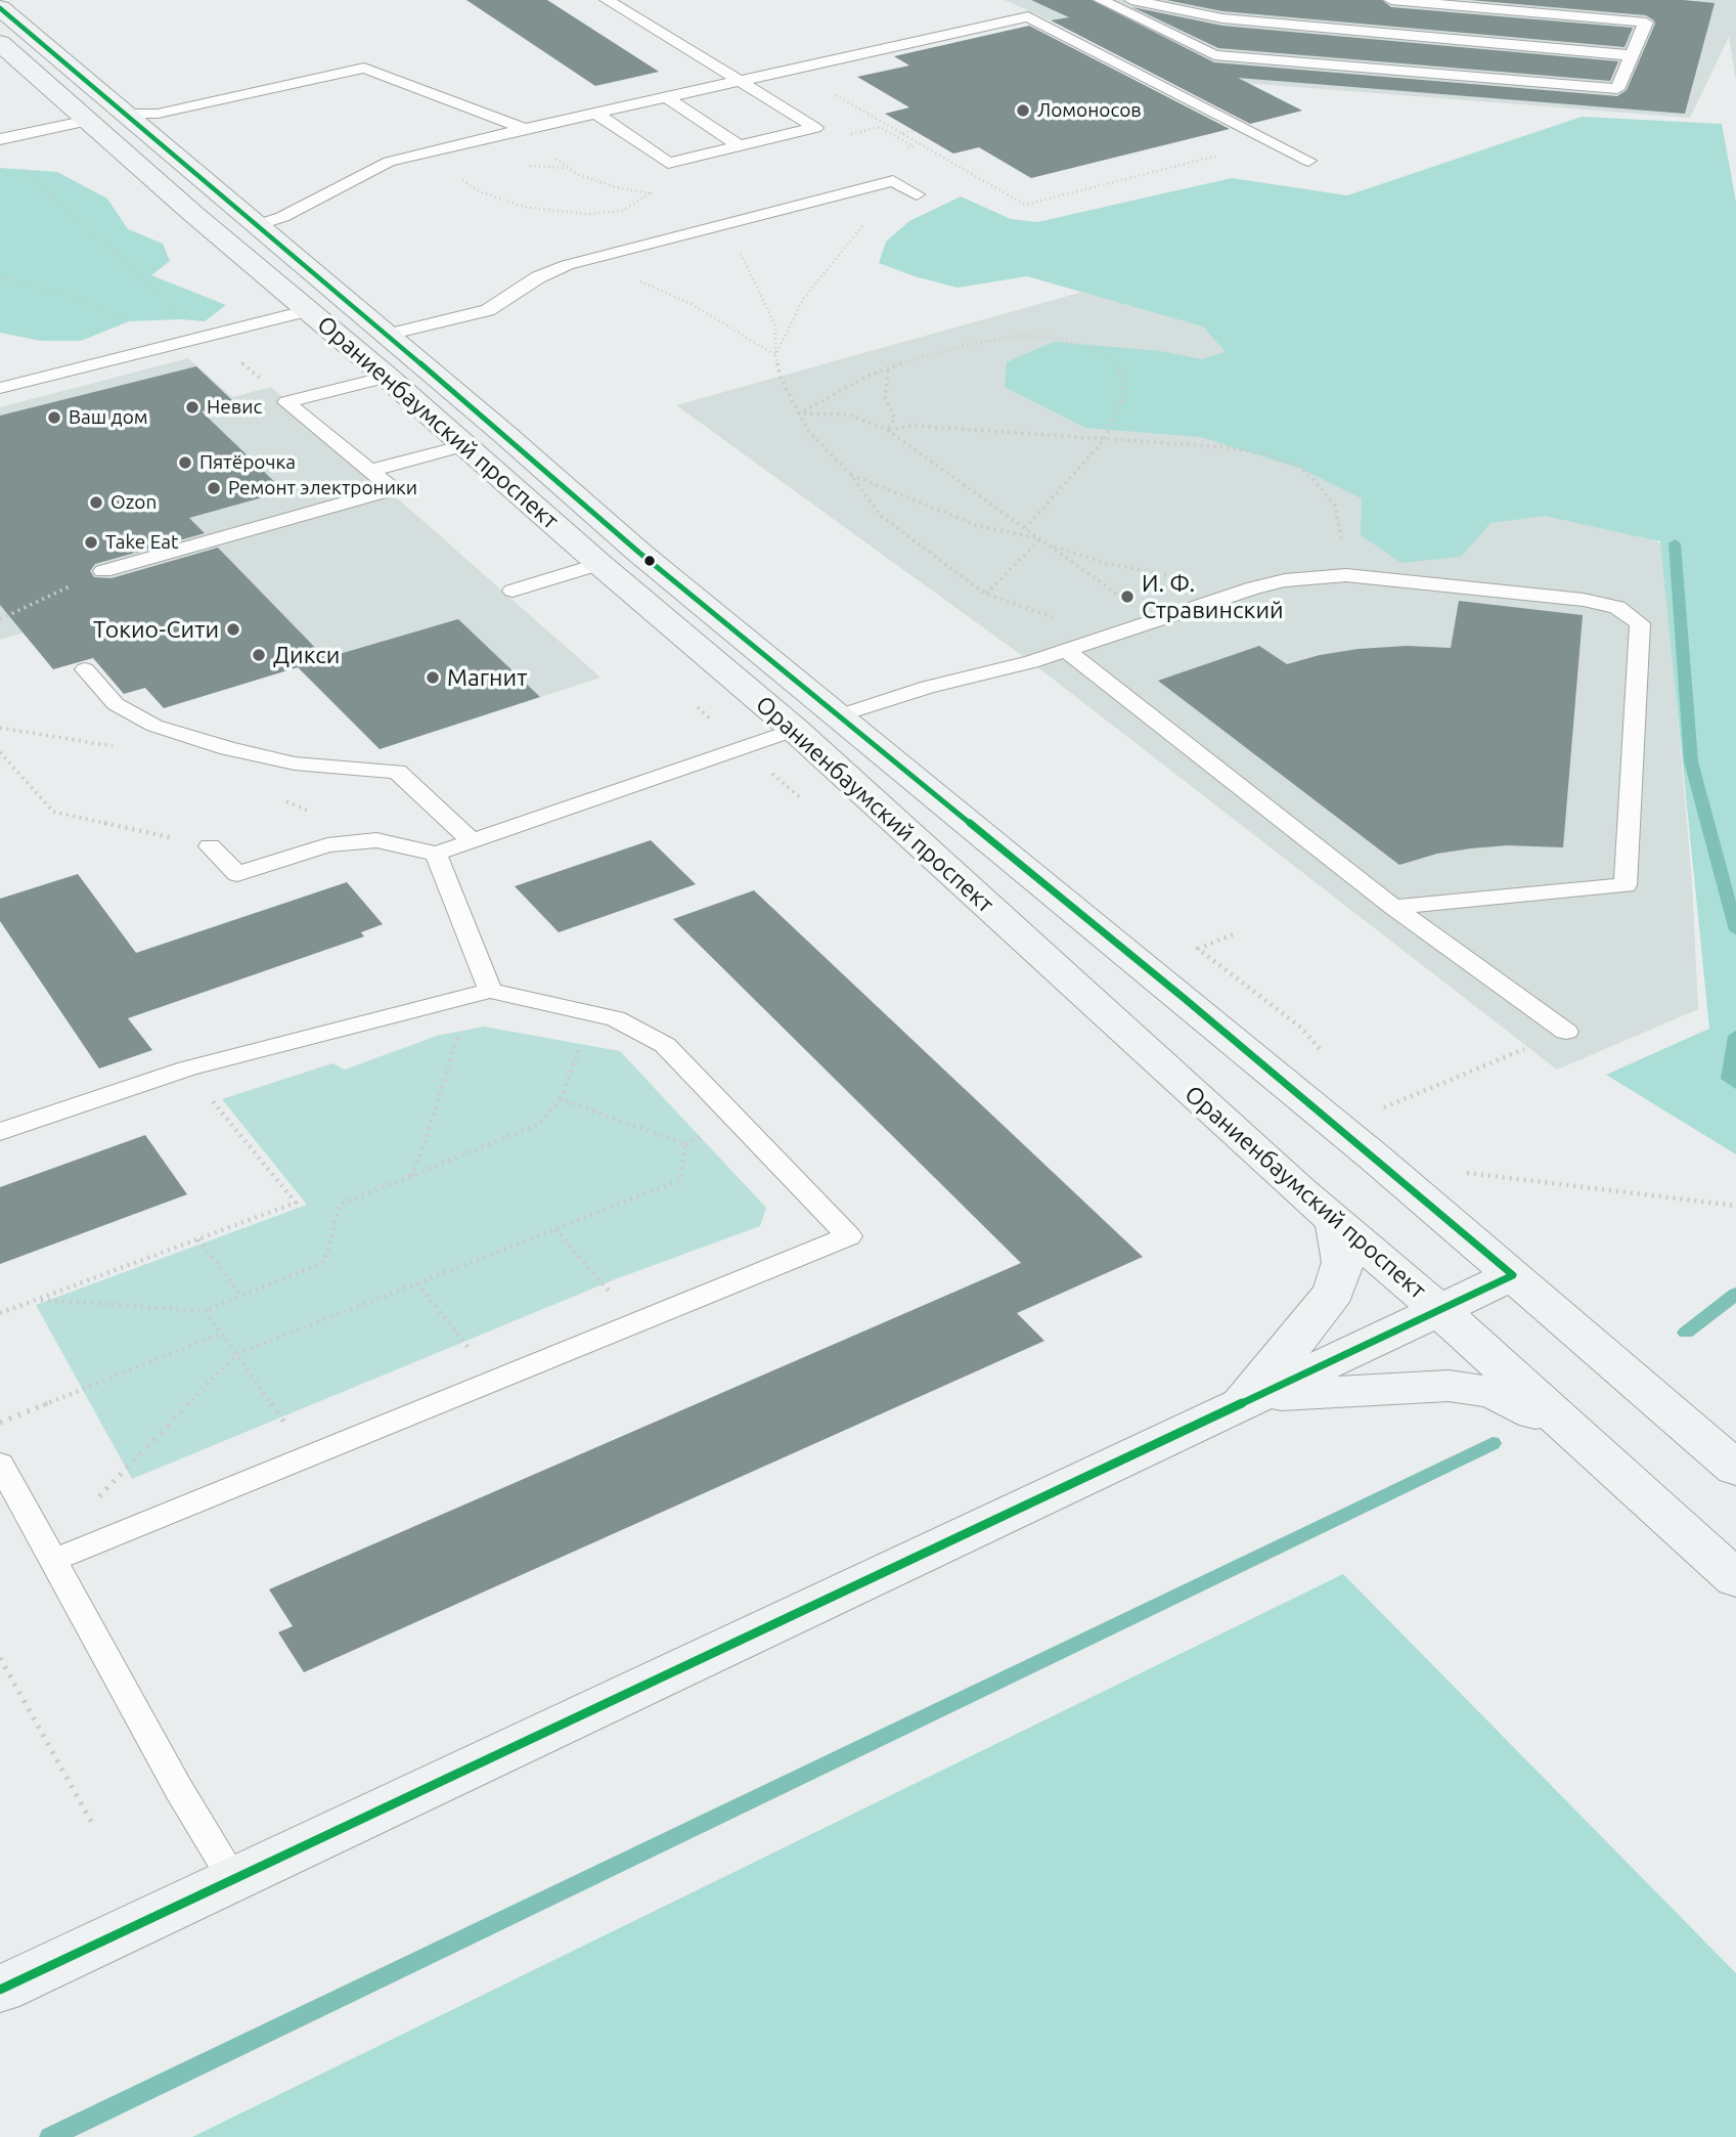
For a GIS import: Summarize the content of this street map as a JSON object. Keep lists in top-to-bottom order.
{
  "streets": {
    "main road": ["Ораниенбаумский проспект"]
  },
  "places": [
    "Ломоносов",
    "Невис",
    "Ваш дом",
    "Пятёрочка",
    "Ремонт электроники",
    "Ozon",
    "Take Eat",
    "И. Ф. Стравинский",
    "Токио-Сити",
    "Дикси",
    "Магнит"
  ]
}
